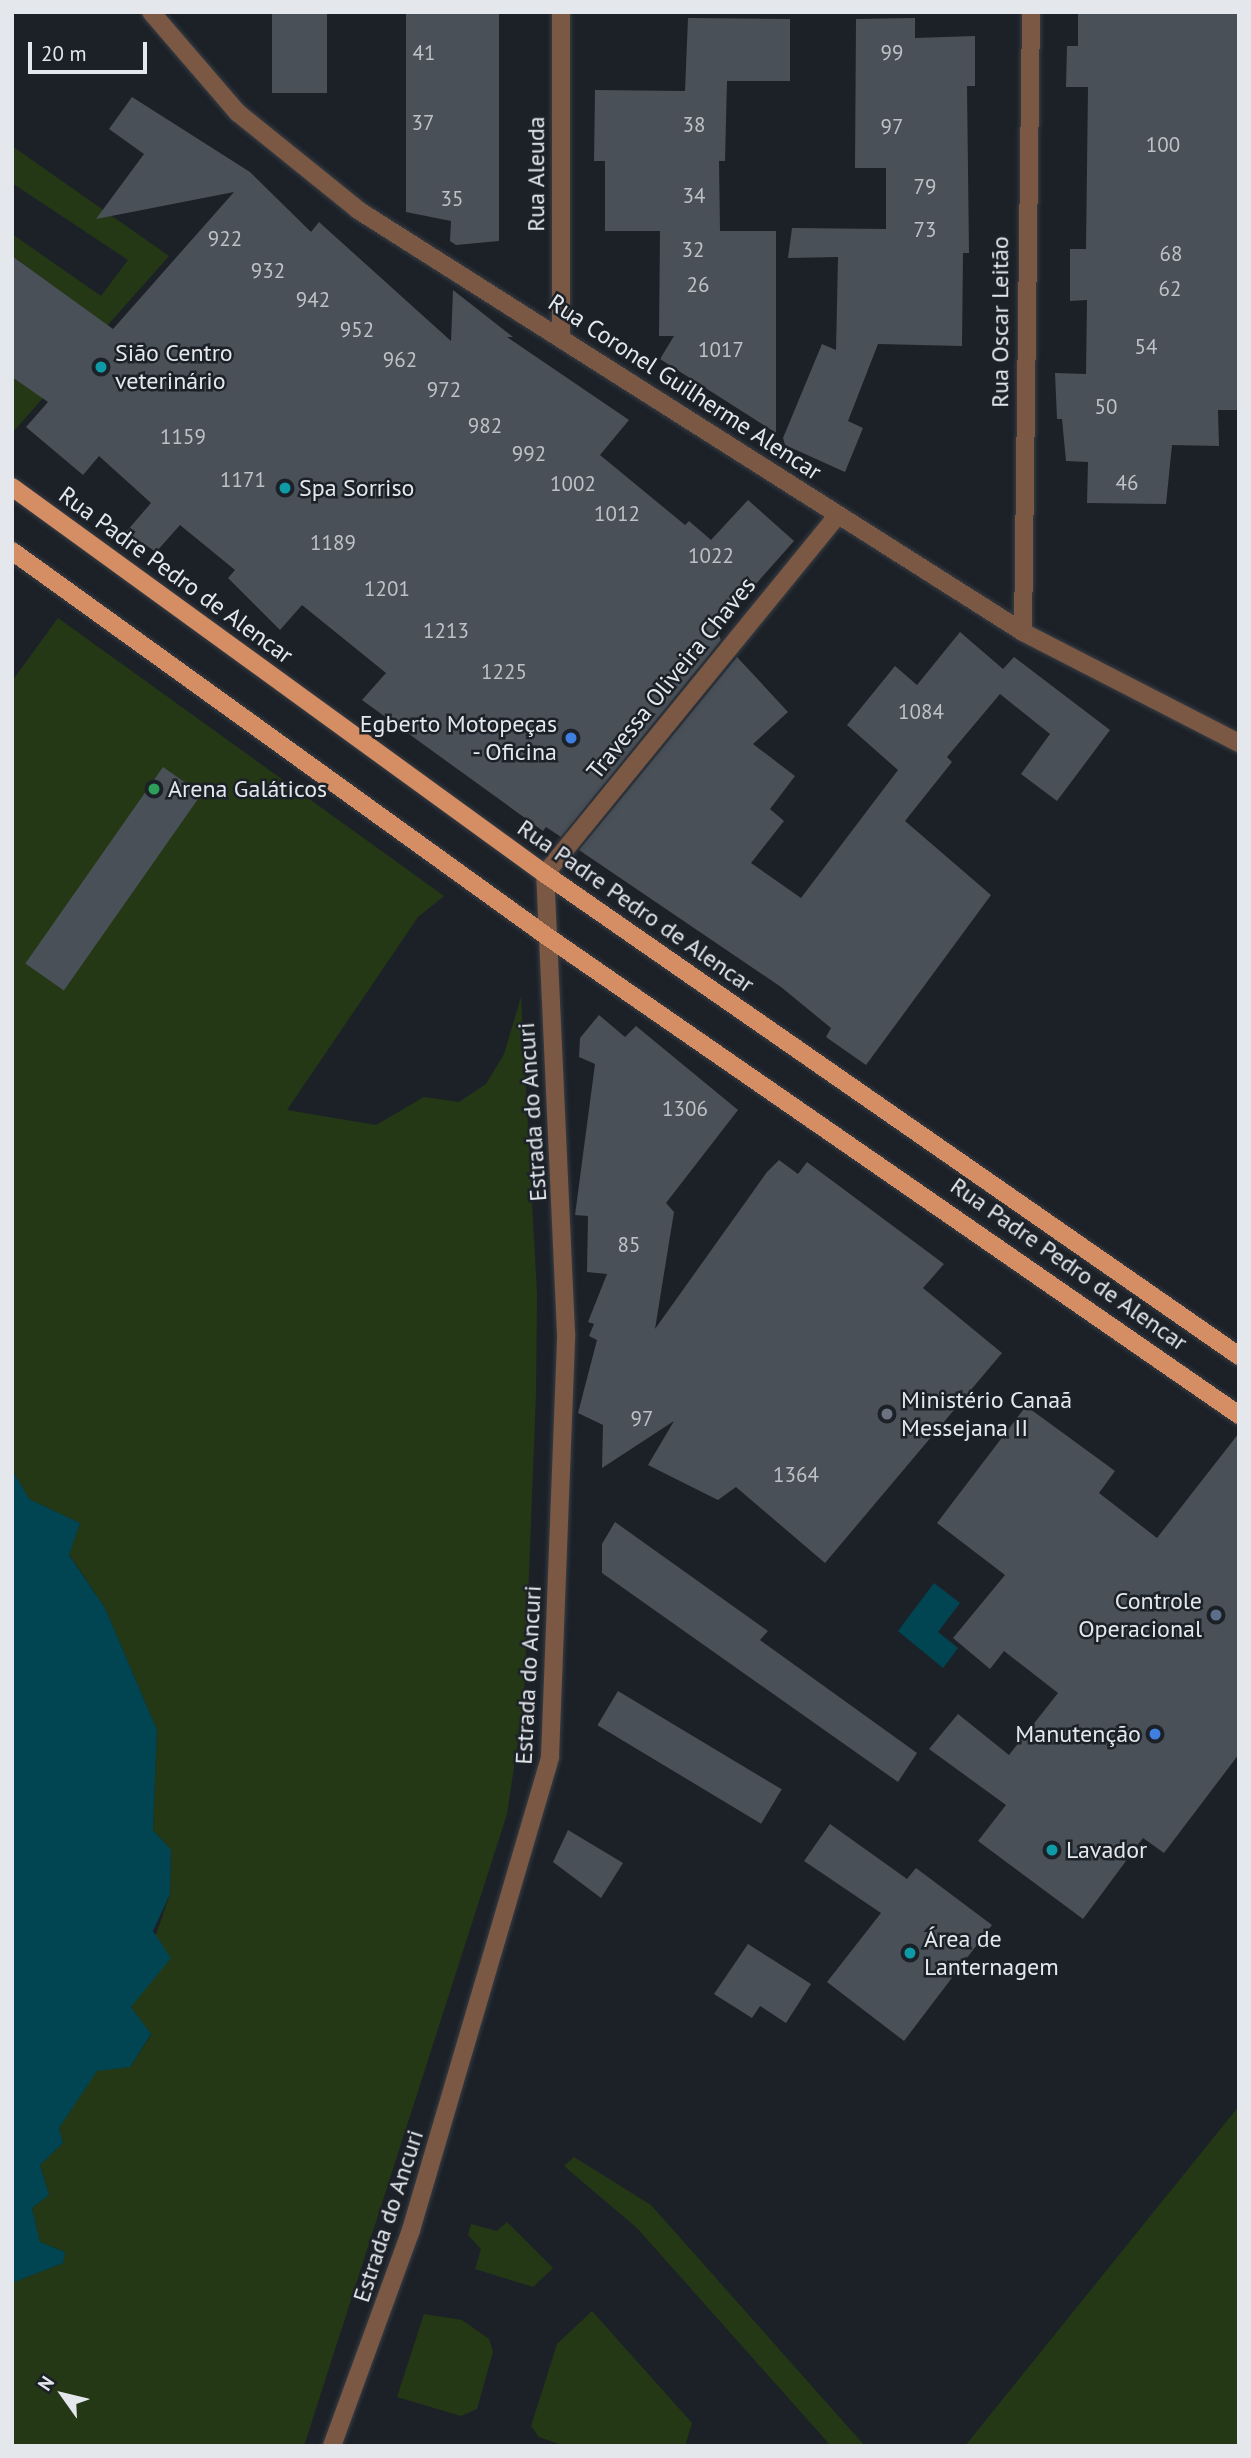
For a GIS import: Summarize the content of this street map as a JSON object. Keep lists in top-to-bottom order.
{
  "streets": {
    "main road": ["Rua Padre Pedro de Alencar"],
    "street": [
      "Rua Aleuda",
      "Rua Oscar Leitão",
      "Rua Coronel Guilherme Alencar",
      "Travessa Oliveira Chaves",
      "Estrada do Ancuri"
    ]
  },
  "crossings": [
    ["Rua Aleuda", "Rua Coronel Guilherme Alencar"],
    ["Rua Oscar Leitão", "Rua Coronel Guilherme Alencar"],
    ["Rua Coronel Guilherme Alencar", "Travessa Oliveira Chaves"],
    ["Rua Padre Pedro de Alencar", "Travessa Oliveira Chaves"],
    ["Rua Padre Pedro de Alencar", "Estrada do Ancuri"],
    ["Travessa Oliveira Chaves", "Estrada do Ancuri"]
  ],
  "places": [
    "Sião Centro veterinário",
    "Spa Sorriso",
    "Egberto Motopeças - Oficina",
    "Arena Galáticos",
    "Ministério Canaã Messejana II",
    "Controle Operacional",
    "Manutenção",
    "Lavador",
    "Área de Lanternagem"
  ],
  "house_numbers": [
    "41",
    "99",
    "37",
    "38",
    "97",
    "100",
    "79",
    "34",
    "35",
    "73",
    "922",
    "32",
    "68",
    "932",
    "26",
    "62",
    "942",
    "952",
    "54",
    "1017",
    "962",
    "972",
    "50",
    "982",
    "1159",
    "992",
    "1171",
    "46",
    "1002",
    "1012",
    "1189",
    "1022",
    "1201",
    "1213",
    "1225",
    "1084",
    "1306",
    "85",
    "97",
    "1364"
  ],
  "scale_bar": "20 m",
  "north": "top left"
}
